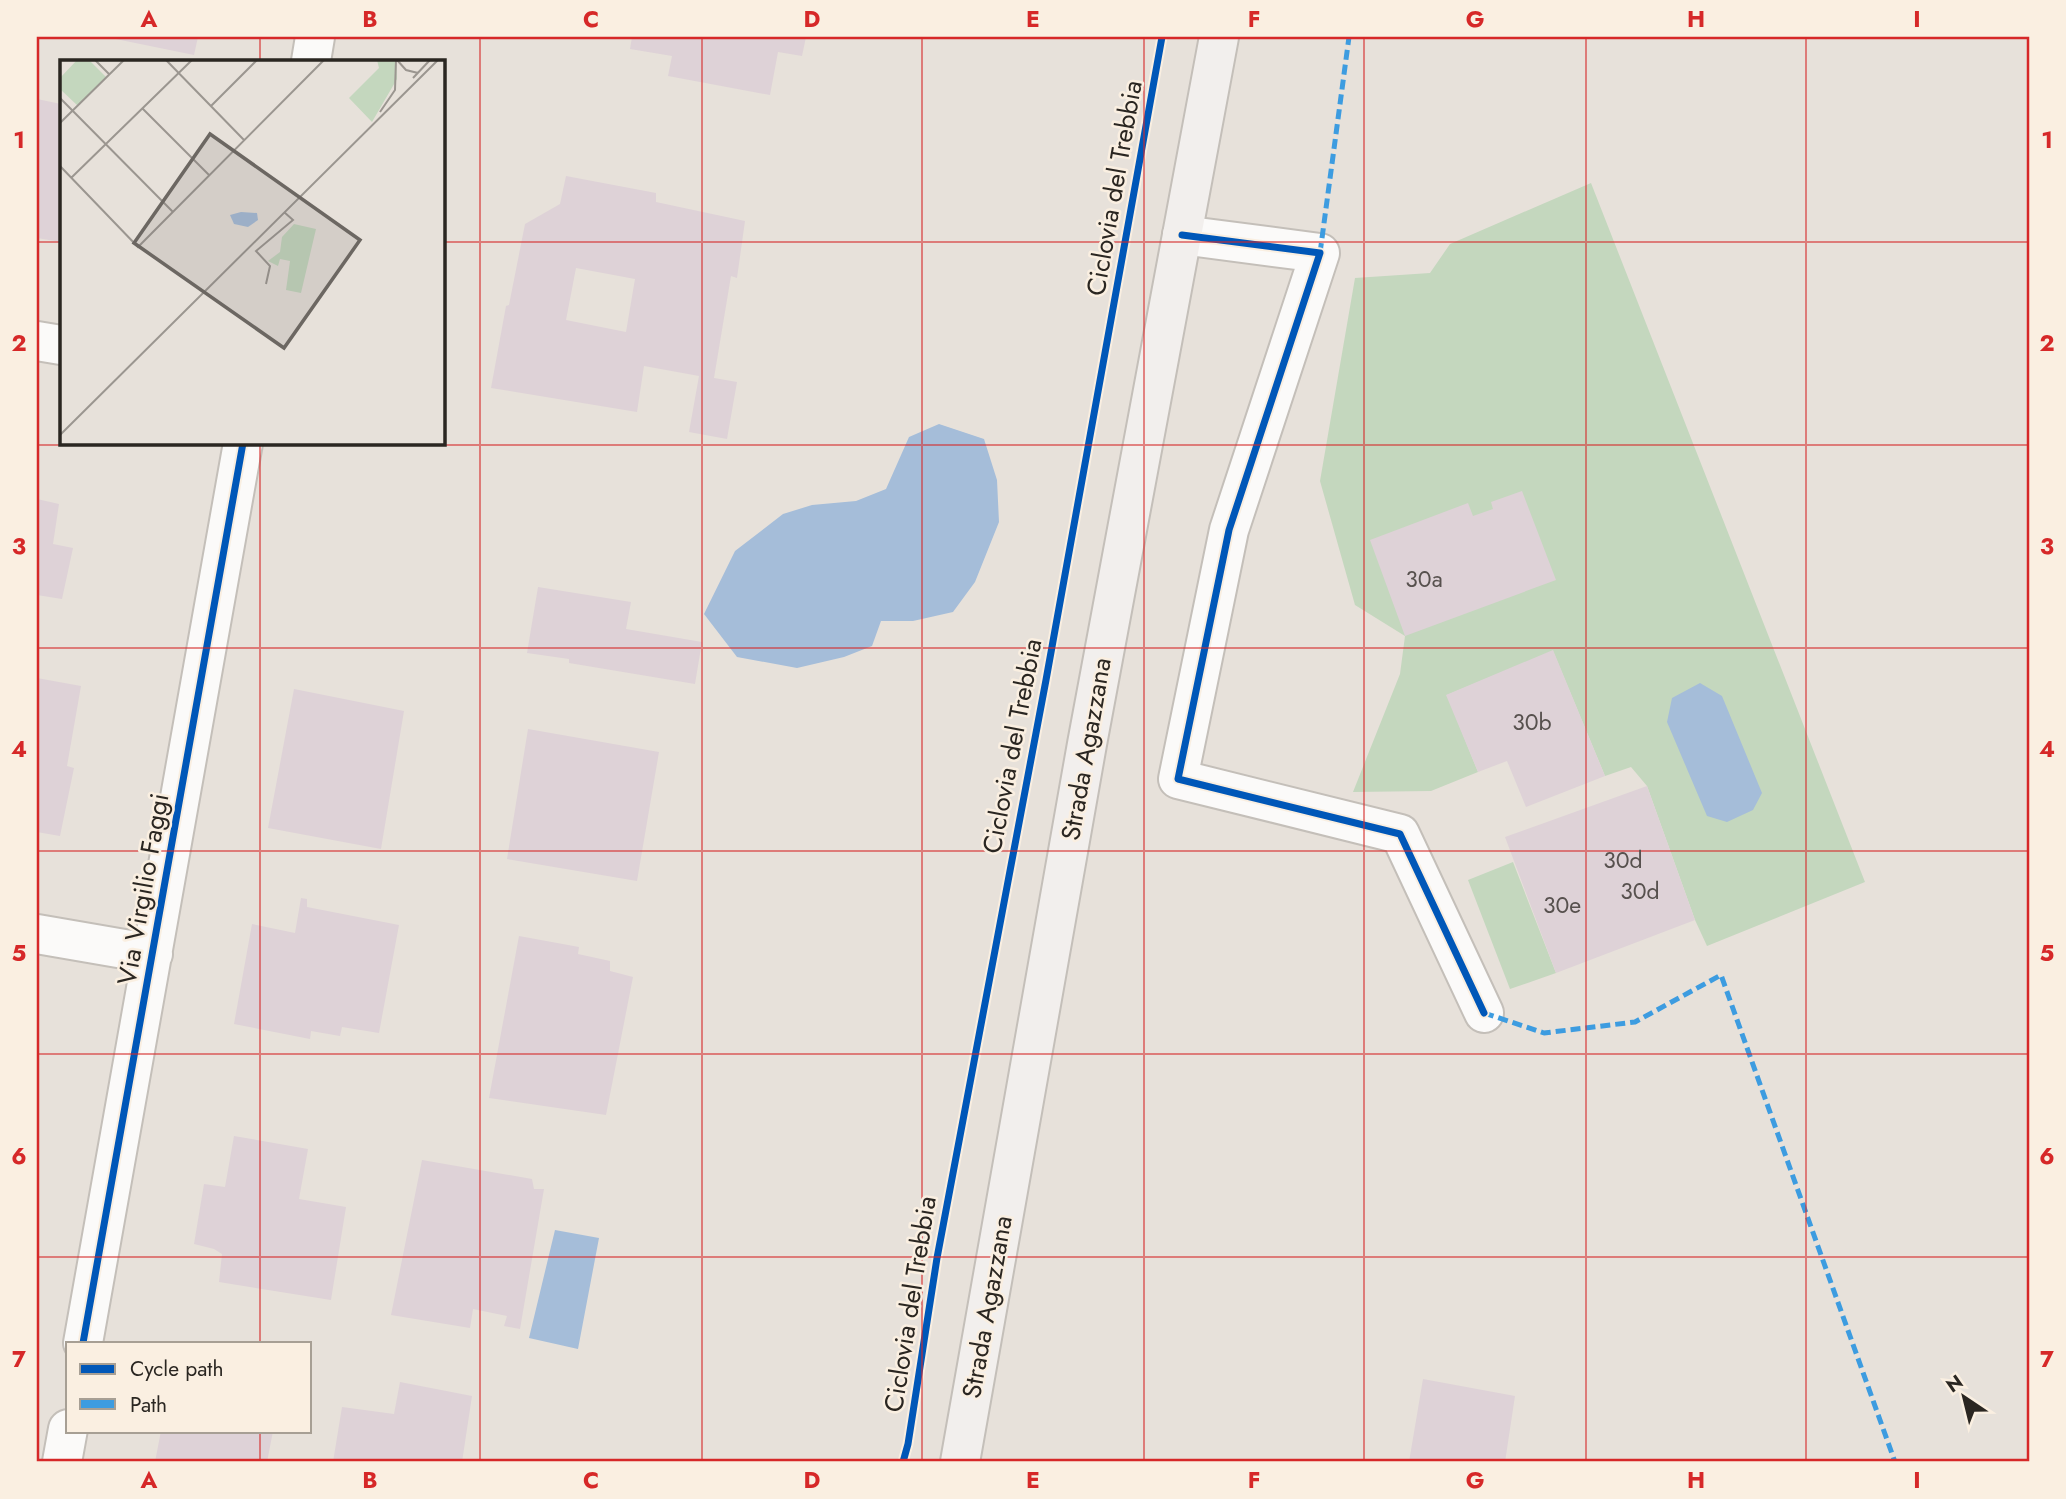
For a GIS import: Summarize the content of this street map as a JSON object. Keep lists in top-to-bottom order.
{
  "streets": {
    "main road": ["Strada Agazzana"],
    "street": ["Via Virgilio Faggi"],
    "cycle path": ["Ciclovia del Trebbia"]
  },
  "house_numbers": [
    "30a",
    "30b",
    "30d",
    "30d",
    "30e"
  ],
  "legend": ["Cycle path", "Path"],
  "north": "top left",
  "grid": {
    "columns": [
      "A",
      "B",
      "C",
      "D",
      "E",
      "F",
      "G",
      "H",
      "I"
    ],
    "rows": [
      "1",
      "2",
      "3",
      "4",
      "5",
      "6",
      "7"
    ]
  }
}
